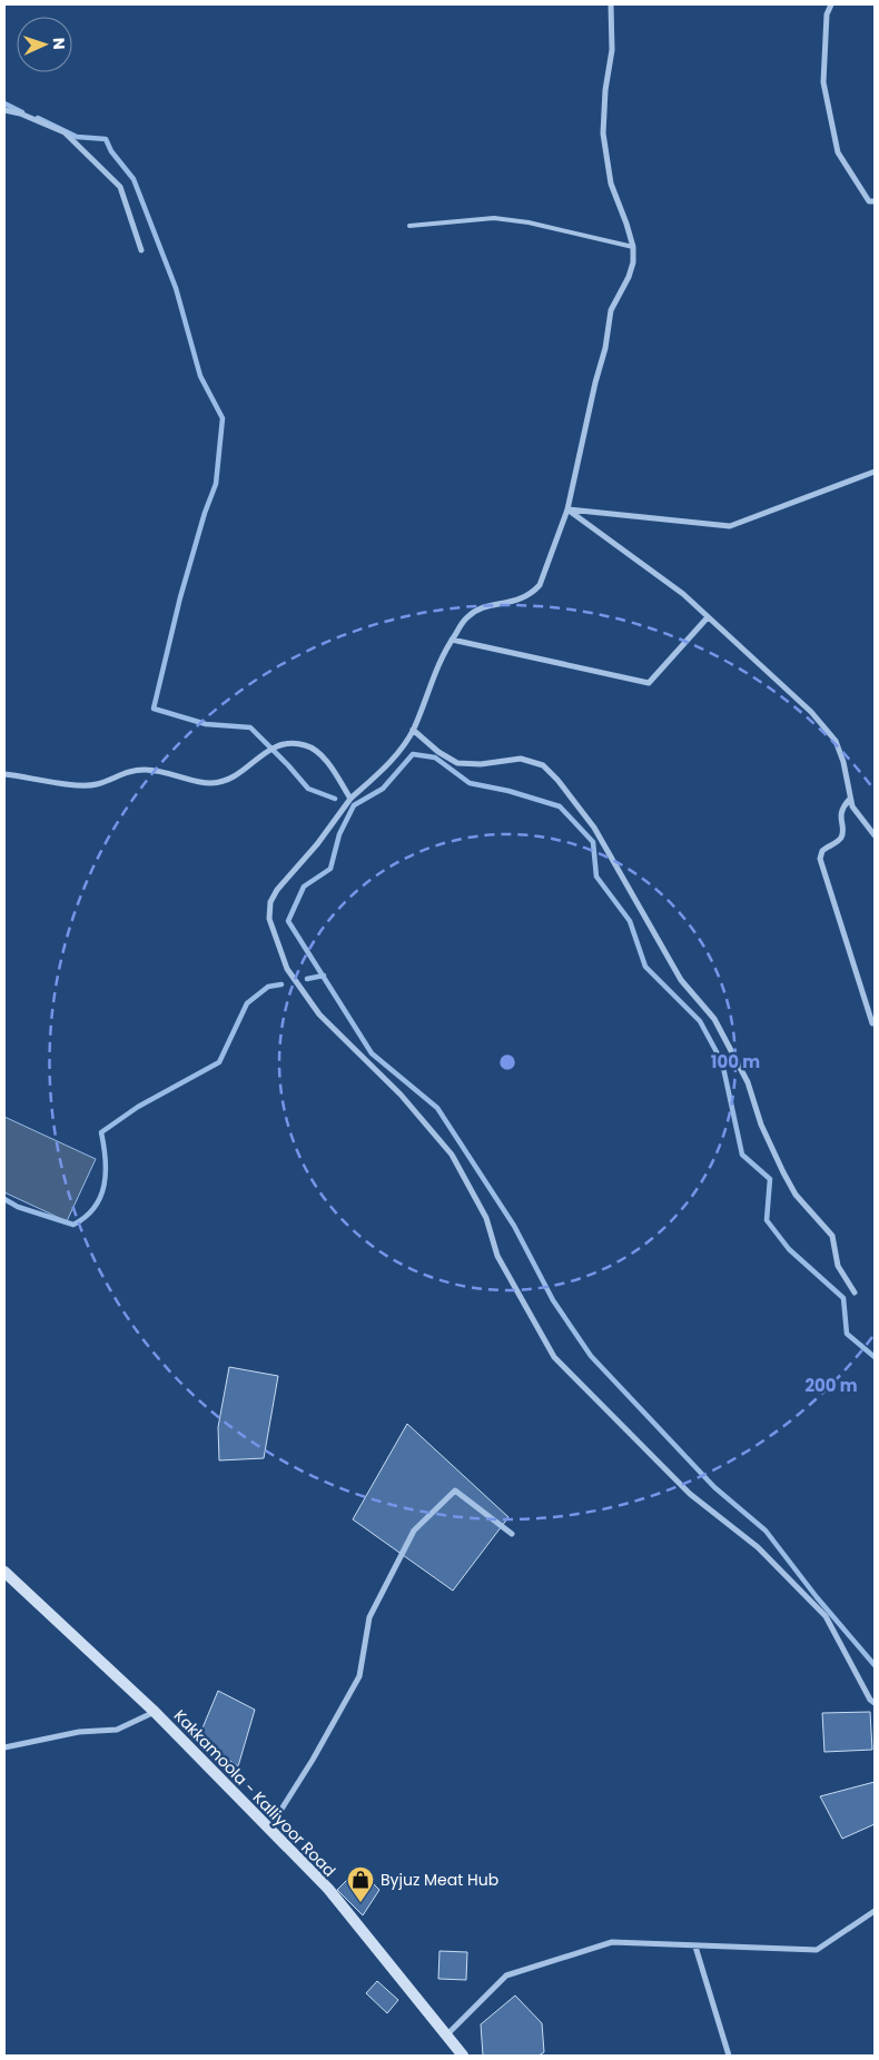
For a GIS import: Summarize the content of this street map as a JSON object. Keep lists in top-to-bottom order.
{
  "streets": {
    "main road": ["Kakkamoola - Kalliyoor Road"]
  },
  "places": {
    "shop": ["Byjuz Meat Hub"]
  },
  "north": "right",
  "rings": ["100 m", "200 m"]
}
